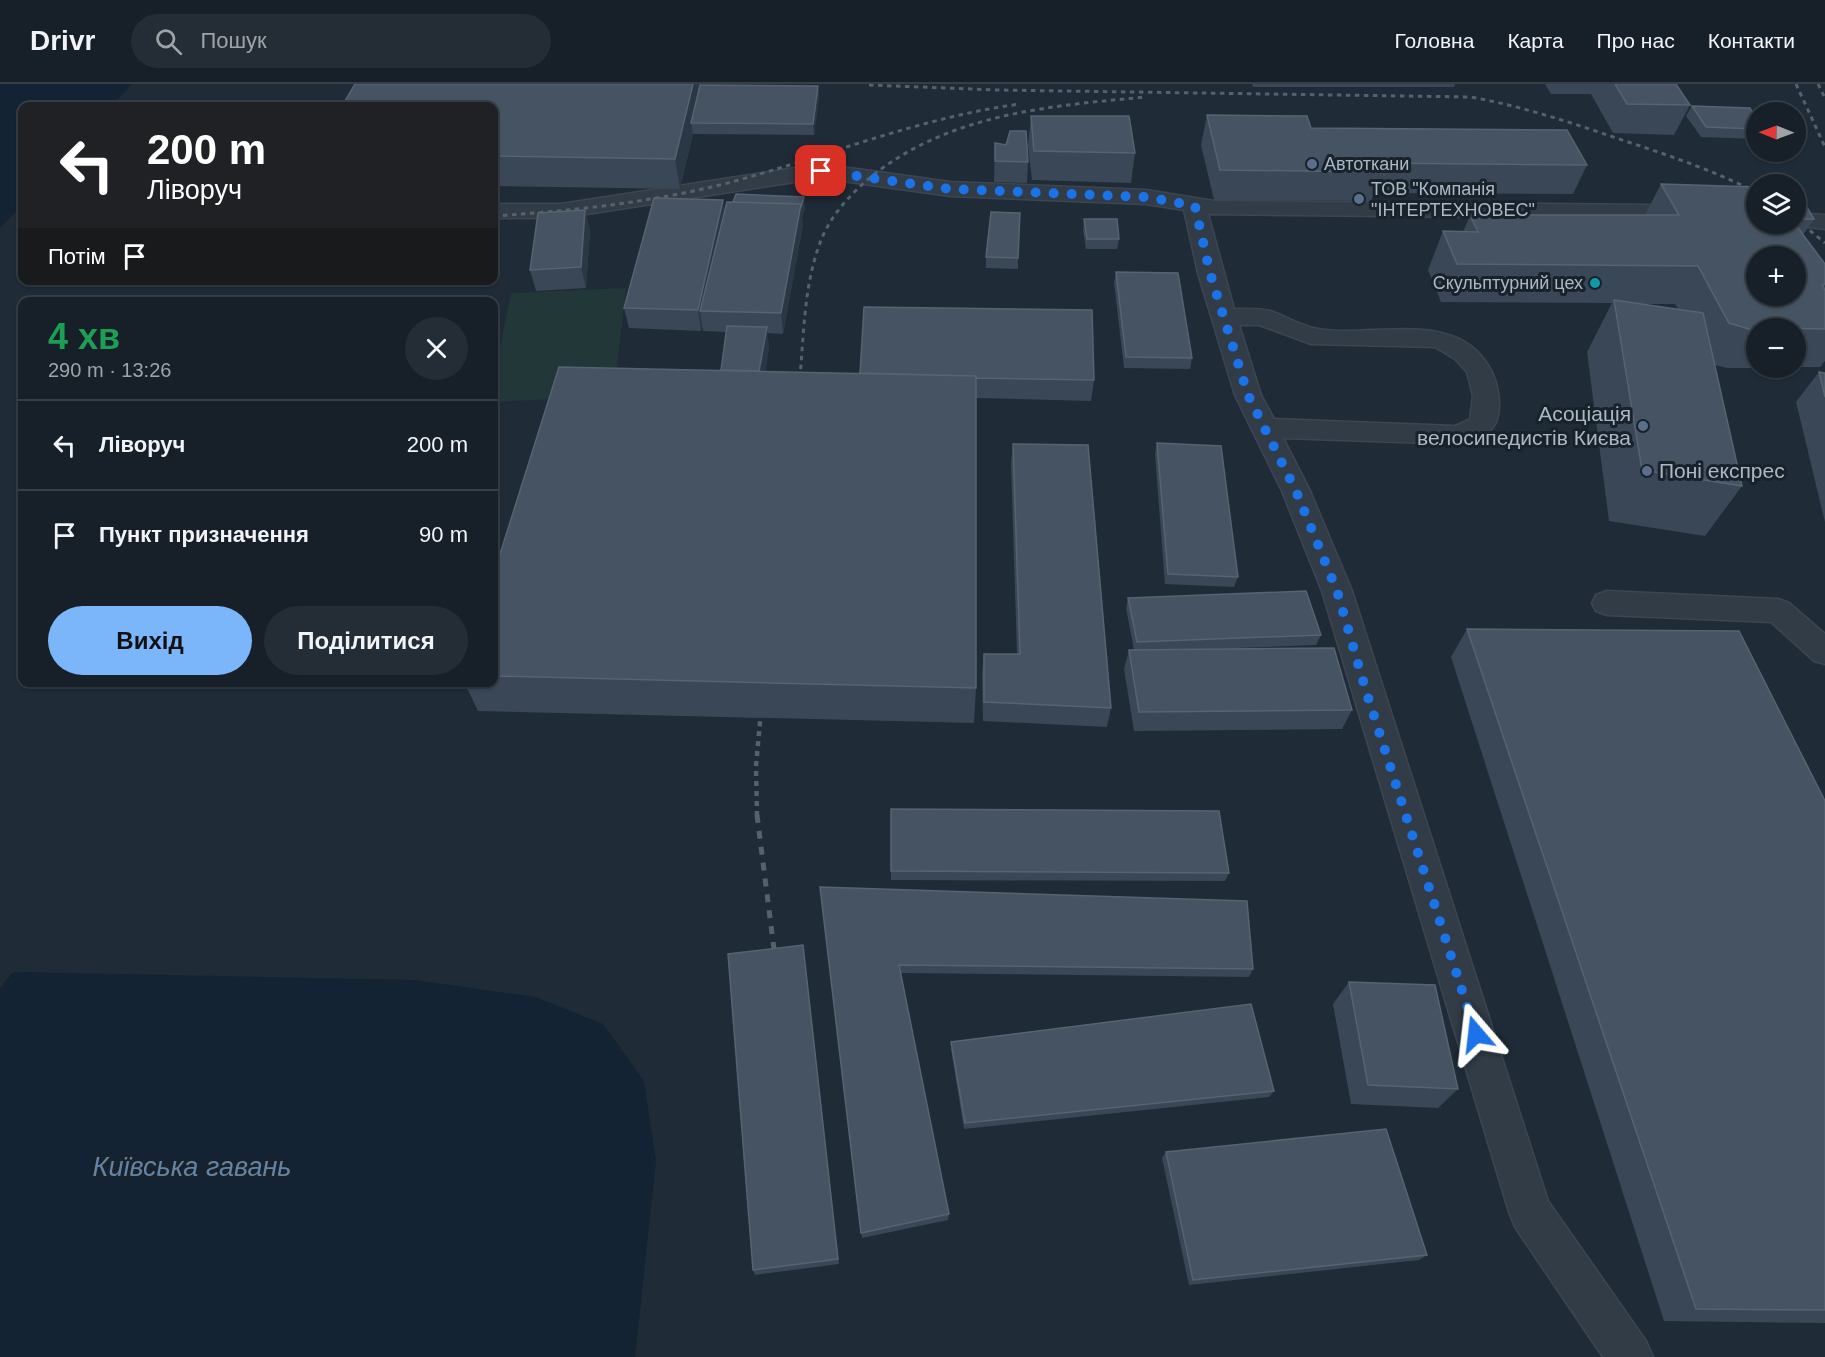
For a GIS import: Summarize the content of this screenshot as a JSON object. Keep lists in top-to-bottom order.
{
  "water": ["Київська гавань"],
  "places": [
    "Автоткани",
    "ТОВ \"Компанія \"ІНТЕРТЕХНОВЕС\"",
    "Скульптурний цех",
    "Асоціація велосипедистів Києва",
    "Поні експрес"
  ],
  "north": "left",
  "page": {
    "header": "Drivr",
    "search": "Пошук",
    "nav": [
      "Головна",
      "Карта",
      "Про нас",
      "Контакти"
    ],
    "map_buttons": ["+", "−"],
    "turn": ["200 m", "Ліворуч"],
    "then": "Потім",
    "heading": ["4 хв", "290 m · 13:26"],
    "list": [
      {
        "name": "Ліворуч",
        "value": "200 m"
      },
      {
        "name": "Пункт призначення",
        "value": "90 m"
      }
    ],
    "buttons": ["Вихід", "Поділитися"]
  }
}
